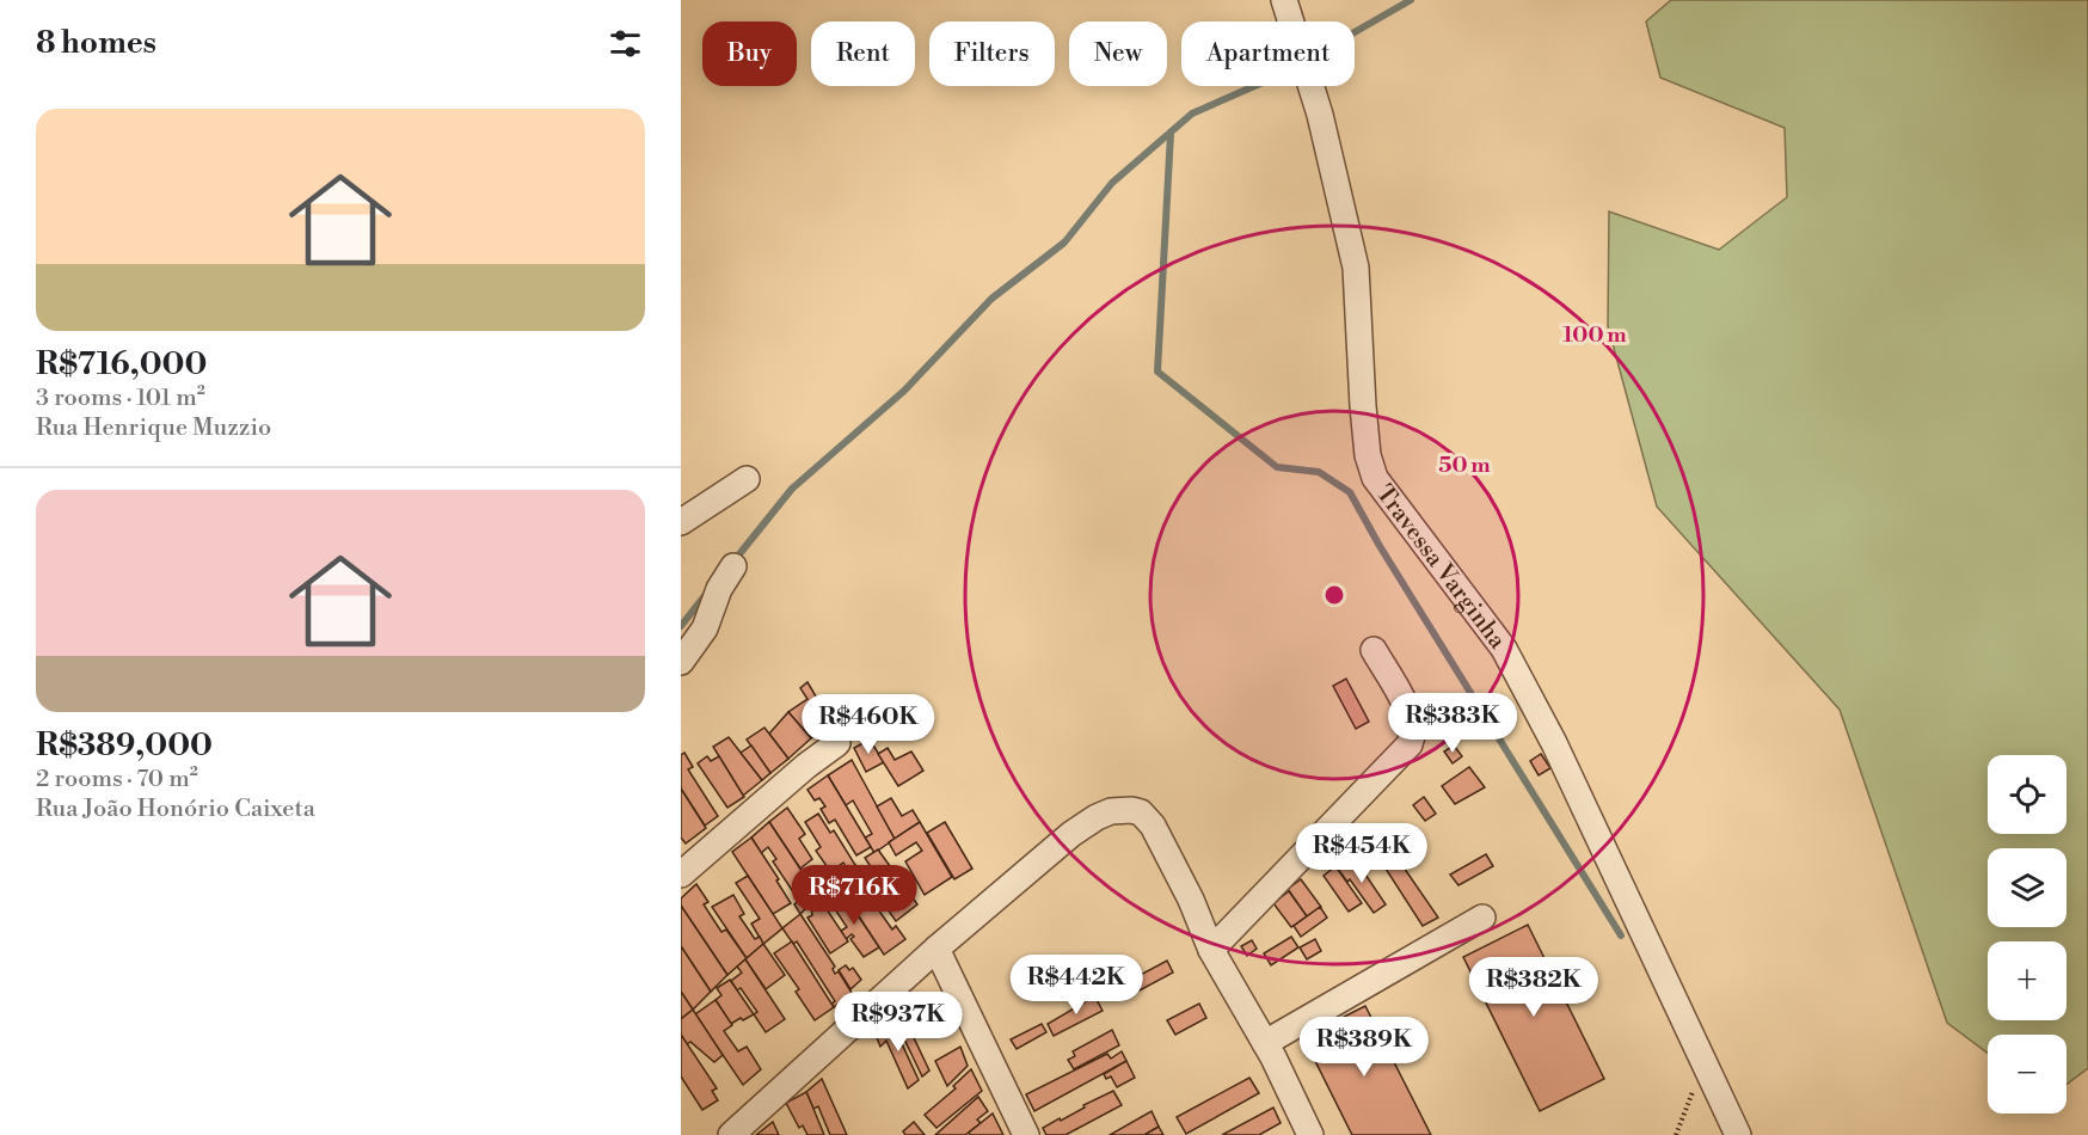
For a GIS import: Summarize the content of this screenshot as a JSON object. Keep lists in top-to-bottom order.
{
  "streets": {
    "street": ["Travessa Varginha"]
  },
  "page": {
    "heading": "8 homes",
    "chip": [
      "Buy",
      "Rent",
      "Filters",
      "New",
      "Apartment"
    ],
    "list": [
      {
        "name": "R$716,000",
        "note": "3 rooms · 101 m² · Rua Henrique Muzzio"
      },
      {
        "name": "R$389,000",
        "note": "2 rooms · 70 m² · Rua João Honório Caixeta"
      }
    ],
    "price": [
      "R$383K",
      "R$460K",
      "R$454K",
      "R$716K",
      "R$442K",
      "R$382K",
      "R$937K",
      "R$389K"
    ],
    "map_buttons": ["+", "−"]
  },
  "rings": ["100 m", "50 m"]
}
